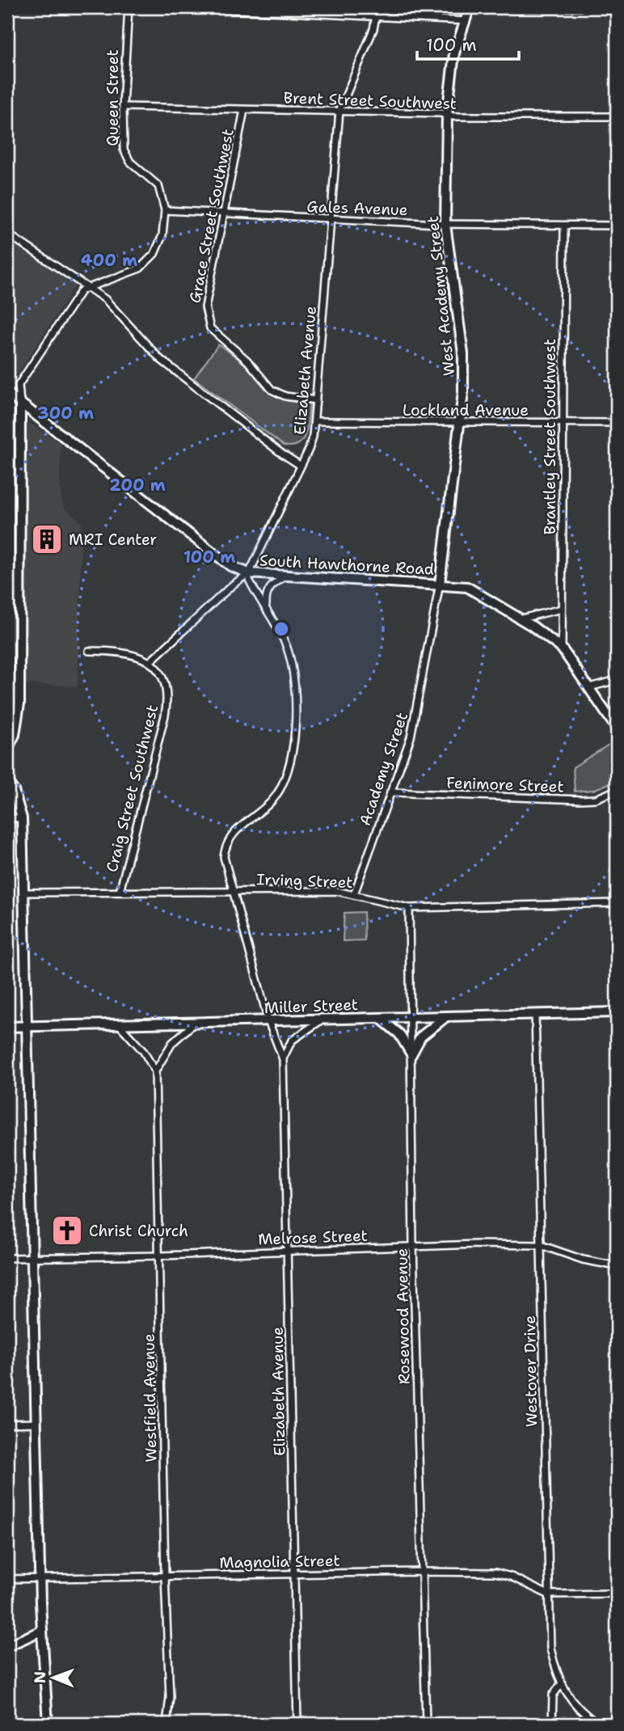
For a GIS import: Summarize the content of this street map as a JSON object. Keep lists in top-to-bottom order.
{
  "streets": {
    "street": [
      "Queen Street",
      "Brent Street Southwest",
      "Gales Avenue",
      "Grace Street Southwest",
      "West Academy Street",
      "Elizabeth Avenue",
      "Lockland Avenue",
      "Brantley Street Southwest",
      "South Hawthorne Road",
      "Academy Street",
      "Fenimore Street",
      "Craig Street Southwest",
      "Irving Street",
      "Miller Street",
      "Melrose Street",
      "Rosewood Avenue",
      "Westover Drive",
      "Westfield Avenue",
      "Magnolia Street"
    ]
  },
  "crossings": [
    ["Queen Street", "Brent Street Southwest"],
    ["Queen Street", "Gales Avenue"],
    ["Queen Street", "South Hawthorne Road"],
    ["Brent Street Southwest", "Grace Street Southwest"],
    ["Brent Street Southwest", "West Academy Street"],
    ["Brent Street Southwest", "Elizabeth Avenue"],
    ["Gales Avenue", "Grace Street Southwest"],
    ["Gales Avenue", "West Academy Street"],
    ["Gales Avenue", "Elizabeth Avenue"],
    ["Gales Avenue", "Brantley Street Southwest"],
    ["Grace Street Southwest", "Elizabeth Avenue"],
    ["West Academy Street", "Lockland Avenue"],
    ["West Academy Street", "South Hawthorne Road"],
    ["West Academy Street", "Academy Street"],
    ["Elizabeth Avenue", "Lockland Avenue"],
    ["Elizabeth Avenue", "South Hawthorne Road"],
    ["Elizabeth Avenue", "Irving Street"],
    ["Elizabeth Avenue", "Miller Street"],
    ["Elizabeth Avenue", "Melrose Street"],
    ["Elizabeth Avenue", "Magnolia Street"],
    ["Lockland Avenue", "Brantley Street Southwest"],
    ["Brantley Street Southwest", "South Hawthorne Road"],
    ["South Hawthorne Road", "Academy Street"],
    ["Academy Street", "Fenimore Street"],
    ["Academy Street", "Irving Street"],
    ["Craig Street Southwest", "Irving Street"],
    ["Irving Street", "Rosewood Avenue"],
    ["Miller Street", "Rosewood Avenue"],
    ["Miller Street", "Westover Drive"],
    ["Melrose Street", "Rosewood Avenue"],
    ["Melrose Street", "Westover Drive"],
    ["Melrose Street", "Westfield Avenue"],
    ["Rosewood Avenue", "Magnolia Street"],
    ["Westover Drive", "Magnolia Street"],
    ["Westfield Avenue", "Magnolia Street"]
  ],
  "places": {
    "building": ["MRI Center"],
    "church": ["Christ Church"]
  },
  "scale_bar": "100 m",
  "north": "left",
  "rings": [
    "400 m",
    "300 m",
    "200 m",
    "100 m"
  ]
}
